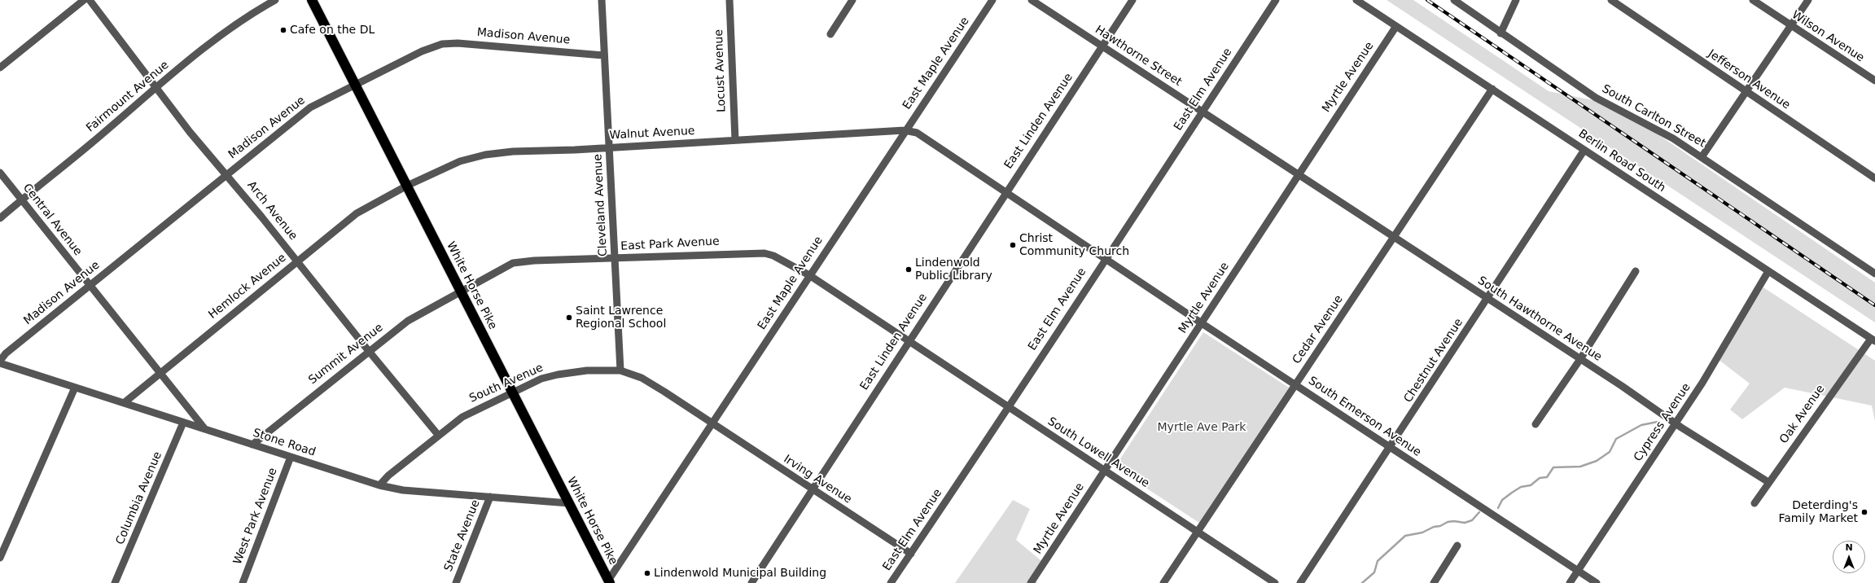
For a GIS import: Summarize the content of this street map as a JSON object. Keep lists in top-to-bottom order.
{
  "streets": {
    "highway": ["White Horse Pike"],
    "street": [
      "Madison Avenue",
      "Wilson Avenue",
      "Hawthorne Street",
      "East Maple Avenue",
      "Locust Avenue",
      "Myrtle Avenue",
      "Jefferson Avenue",
      "East Elm Avenue",
      "Fairmount Avenue",
      "South Carlton Street",
      "East Linden Avenue",
      "Walnut Avenue",
      "Berlin Road South",
      "Cleveland Avenue",
      "Arch Avenue",
      "Central Avenue",
      "East Park Avenue",
      "Hemlock Avenue",
      "South Hawthorne Avenue",
      "Cedar Avenue",
      "Summit Avenue",
      "Chestnut Avenue",
      "South Avenue",
      "Oak Avenue",
      "South Emerson Avenue",
      "Cypress Avenue",
      "Stone Road",
      "South Lowell Avenue",
      "Irving Avenue",
      "Columbia Avenue",
      "West Park Avenue",
      "State Avenue"
    ]
  },
  "crossings": [
    ["Madison Avenue", "Cleveland Avenue"],
    ["Madison Avenue", "Arch Avenue"],
    ["Madison Avenue", "Central Avenue"],
    ["Madison Avenue", "White Horse Pike"],
    ["Hawthorne Street", "Myrtle Avenue"],
    ["Hawthorne Street", "East Elm Avenue"],
    ["Hawthorne Street", "East Linden Avenue"],
    ["Hawthorne Street", "South Hawthorne Avenue"],
    ["East Maple Avenue", "Walnut Avenue"],
    ["East Maple Avenue", "White Horse Pike"],
    ["East Maple Avenue", "South Avenue"],
    ["East Maple Avenue", "South Emerson Avenue"],
    ["East Maple Avenue", "South Lowell Avenue"],
    ["East Maple Avenue", "Irving Avenue"],
    ["Locust Avenue", "Walnut Avenue"],
    ["Myrtle Avenue", "Berlin Road South"],
    ["Myrtle Avenue", "South Hawthorne Avenue"],
    ["Myrtle Avenue", "South Emerson Avenue"],
    ["Myrtle Avenue", "South Lowell Avenue"],
    ["East Elm Avenue", "South Emerson Avenue"],
    ["East Elm Avenue", "South Lowell Avenue"],
    ["East Elm Avenue", "Irving Avenue"],
    ["Fairmount Avenue", "Arch Avenue"],
    ["Fairmount Avenue", "Central Avenue"],
    ["East Linden Avenue", "South Emerson Avenue"],
    ["East Linden Avenue", "South Lowell Avenue"],
    ["East Linden Avenue", "Irving Avenue"],
    ["Walnut Avenue", "Cleveland Avenue"],
    ["Walnut Avenue", "White Horse Pike"],
    ["Walnut Avenue", "Hemlock Avenue"],
    ["Walnut Avenue", "South Emerson Avenue"],
    ["Berlin Road South", "Cedar Avenue"],
    ["Berlin Road South", "Chestnut Avenue"],
    ["Berlin Road South", "Oak Avenue"],
    ["Berlin Road South", "Cypress Avenue"],
    ["Cleveland Avenue", "East Park Avenue"],
    ["Cleveland Avenue", "South Avenue"],
    ["Arch Avenue", "Hemlock Avenue"],
    ["Arch Avenue", "Summit Avenue"],
    ["Arch Avenue", "South Avenue"],
    ["Central Avenue", "Hemlock Avenue"],
    ["Central Avenue", "Stone Road"],
    ["East Park Avenue", "White Horse Pike"],
    ["East Park Avenue", "Summit Avenue"],
    ["East Park Avenue", "South Lowell Avenue"],
    ["White Horse Pike", "Hemlock Avenue"],
    ["White Horse Pike", "Summit Avenue"],
    ["White Horse Pike", "South Avenue"],
    ["White Horse Pike", "Stone Road"],
    ["Hemlock Avenue", "Stone Road"],
    ["South Hawthorne Avenue", "Cedar Avenue"],
    ["South Hawthorne Avenue", "Chestnut Avenue"],
    ["South Hawthorne Avenue", "Oak Avenue"],
    ["South Hawthorne Avenue", "Cypress Avenue"],
    ["Cedar Avenue", "South Emerson Avenue"],
    ["Cedar Avenue", "South Lowell Avenue"],
    ["Summit Avenue", "Stone Road"],
    ["Chestnut Avenue", "South Emerson Avenue"],
    ["South Avenue", "Stone Road"],
    ["South Avenue", "Irving Avenue"],
    ["South Emerson Avenue", "Cypress Avenue"],
    ["Stone Road", "Columbia Avenue"],
    ["Stone Road", "West Park Avenue"],
    ["Stone Road", "State Avenue"]
  ],
  "parks": ["Myrtle Ave Park"],
  "places": [
    "Cafe on the DL",
    "Christ Community Church",
    "Lindenwold Public Library",
    "Saint Lawrence Regional School",
    "Deterding's Family Market",
    "Lindenwold Municipal Building"
  ],
  "north": "top"
}
